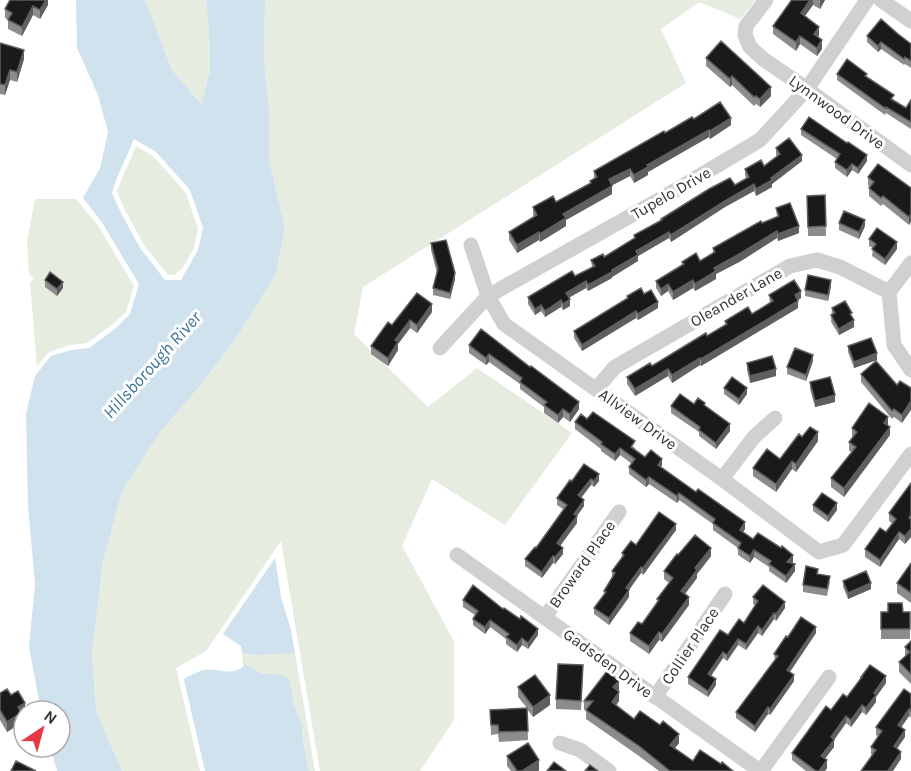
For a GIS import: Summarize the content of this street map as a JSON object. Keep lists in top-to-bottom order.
{
  "streets": {
    "street": [
      "Lynnwood Drive",
      "Tupelo Drive",
      "Oleander Lane",
      "Allview Drive",
      "Broward Place",
      "Collier Place",
      "Gadsden Drive"
    ]
  },
  "crossings": [
    ["Lynnwood Drive", "Tupelo Drive"],
    ["Tupelo Drive", "Allview Drive"],
    ["Oleander Lane", "Allview Drive"],
    ["Broward Place", "Gadsden Drive"],
    ["Collier Place", "Gadsden Drive"]
  ],
  "water": ["Hillsborough River"],
  "north": "top right"
}
